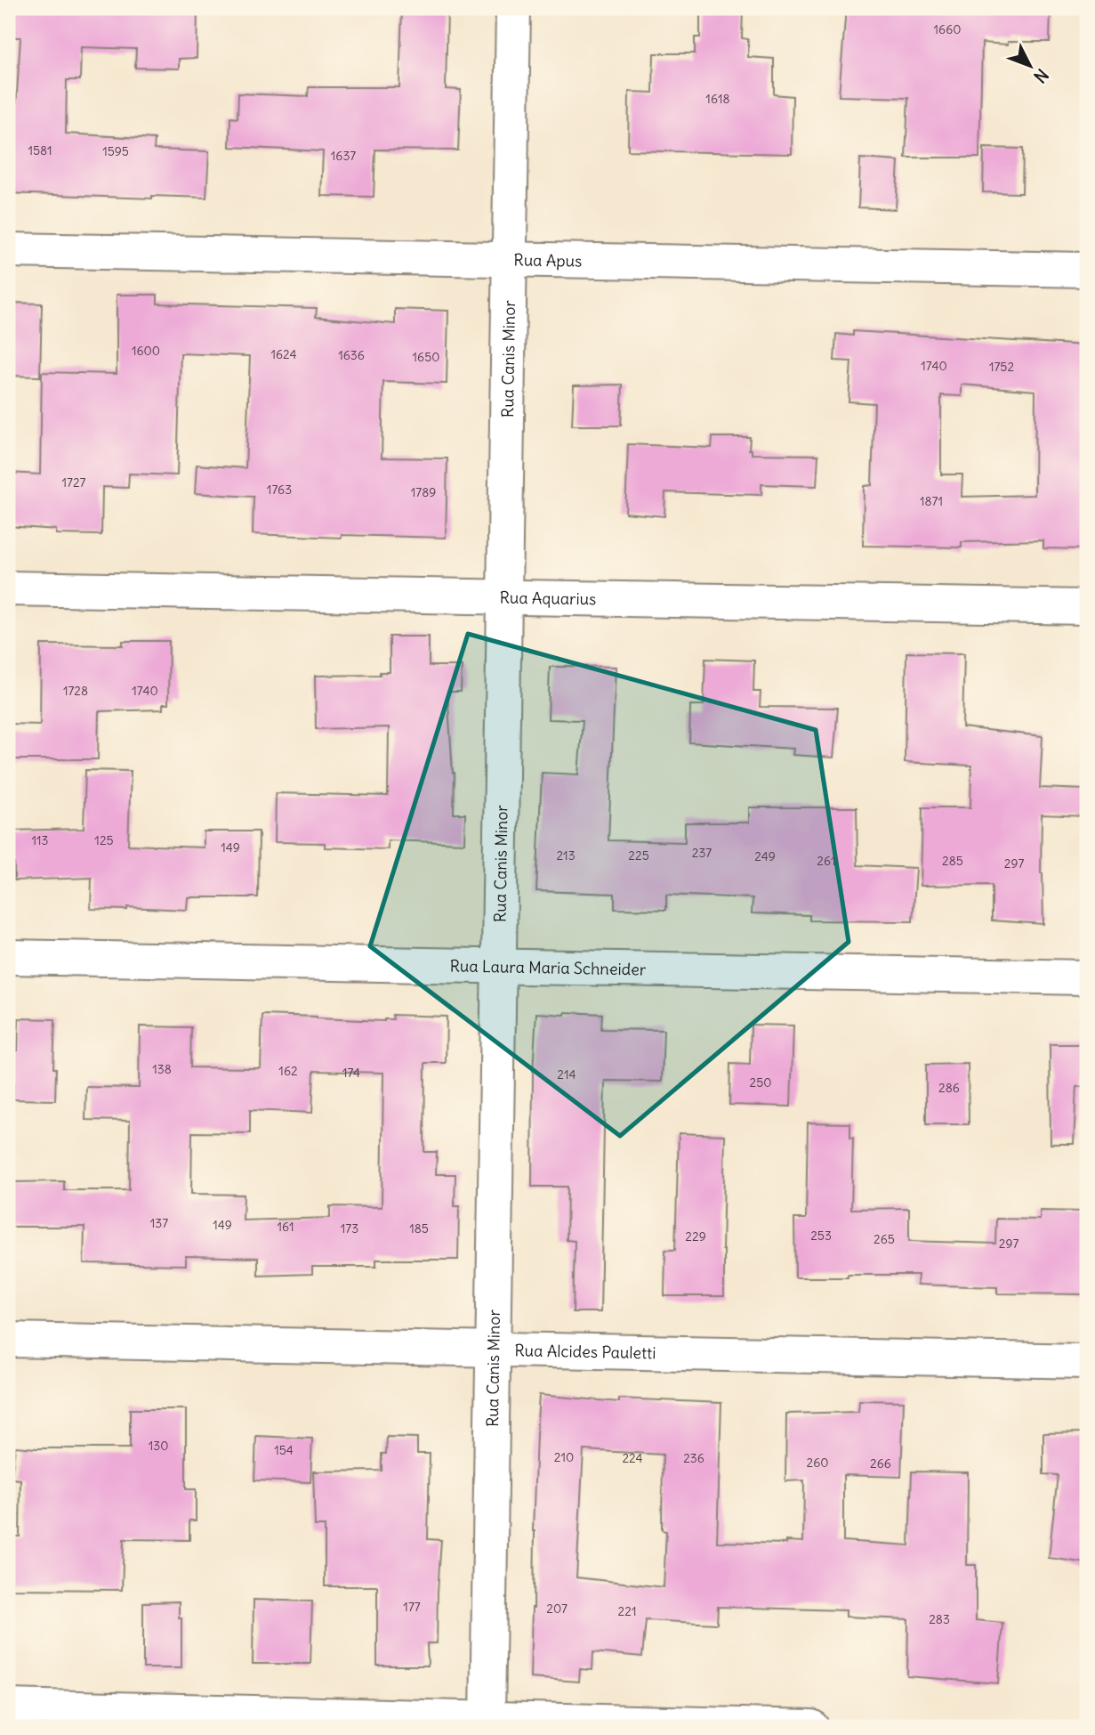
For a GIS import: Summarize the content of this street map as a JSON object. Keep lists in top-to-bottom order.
{
  "streets": {
    "street": [
      "Rua Apus",
      "Rua Canis Minor",
      "Rua Aquarius",
      "Rua Laura Maria Schneider",
      "Rua Alcides Pauletti"
    ]
  },
  "crossings": [
    ["Rua Apus", "Rua Canis Minor"],
    ["Rua Canis Minor", "Rua Aquarius"],
    ["Rua Canis Minor", "Rua Laura Maria Schneider"],
    ["Rua Canis Minor", "Rua Alcides Pauletti"]
  ],
  "house_numbers": [
    "1660",
    "1618",
    "1581",
    "1595",
    "1637",
    "1600",
    "1624",
    "1636",
    "1650",
    "1740",
    "1752",
    "1727",
    "1763",
    "1789",
    "1871",
    "1728",
    "1740",
    "113",
    "125",
    "149",
    "237",
    "213",
    "225",
    "249",
    "261",
    "285",
    "297",
    "138",
    "162",
    "174",
    "214",
    "250",
    "286",
    "137",
    "149",
    "161",
    "173",
    "185",
    "253",
    "229",
    "265",
    "297",
    "130",
    "154",
    "210",
    "224",
    "236",
    "260",
    "266",
    "177",
    "207",
    "221",
    "283"
  ],
  "north": "bottom right"
}
